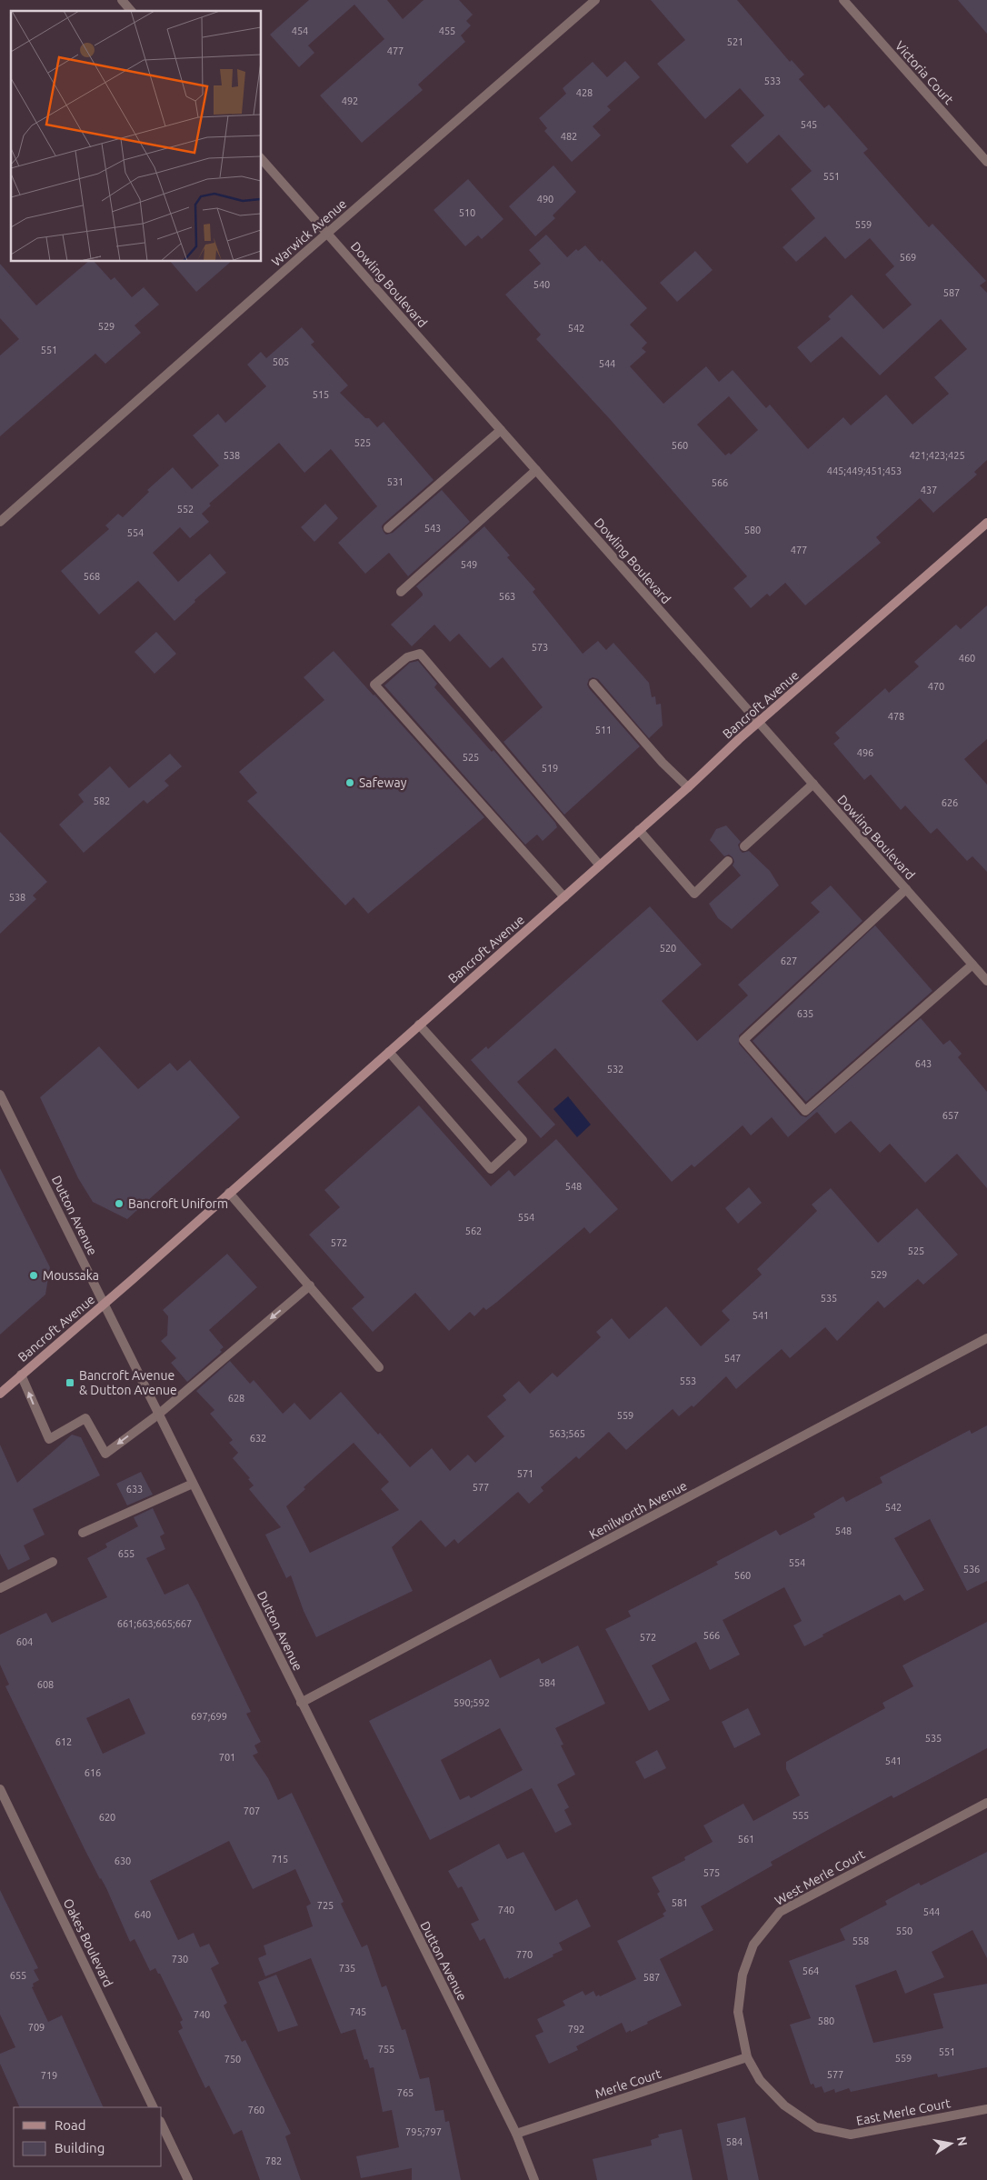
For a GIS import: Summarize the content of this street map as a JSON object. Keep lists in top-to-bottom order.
{
  "streets": {
    "main road": ["Bancroft Avenue"],
    "street": [
      "Victoria Court",
      "Warwick Avenue",
      "Dowling Boulevard",
      "Dutton Avenue",
      "Kenilworth Avenue",
      "West Merle Court",
      "Oakes Boulevard",
      "Merle Court",
      "East Merle Court"
    ]
  },
  "crossings": [
    ["Warwick Avenue", "Dowling Boulevard"],
    ["Dowling Boulevard", "Bancroft Avenue"],
    ["Bancroft Avenue", "Dutton Avenue"],
    ["Dutton Avenue", "Kenilworth Avenue"],
    ["Dutton Avenue", "Merle Court"],
    ["West Merle Court", "Merle Court"],
    ["West Merle Court", "East Merle Court"],
    ["Merle Court", "East Merle Court"]
  ],
  "places": {
    "other": ["Safeway", "Bancroft Uniform", "Moussaka"],
    "transit": ["Bancroft Avenue & Dutton Avenue"]
  },
  "house_numbers": [
    "454",
    "455",
    "521",
    "477",
    "533",
    "428",
    "492",
    "545",
    "482",
    "551",
    "490",
    "510",
    "559",
    "569",
    "540",
    "587",
    "529",
    "542",
    "551",
    "505",
    "544",
    "515",
    "525",
    "560",
    "538",
    "421;423;425",
    "445;449;451;453",
    "531",
    "566",
    "437",
    "552",
    "543",
    "580",
    "554",
    "477",
    "549",
    "568",
    "563",
    "573",
    "460",
    "470",
    "478",
    "511",
    "496",
    "525",
    "519",
    "582",
    "626",
    "538",
    "520",
    "627",
    "635",
    "643",
    "532",
    "657",
    "548",
    "554",
    "562",
    "572",
    "525",
    "529",
    "535",
    "541",
    "547",
    "553",
    "628",
    "559",
    "563;565",
    "632",
    "571",
    "577",
    "633",
    "542",
    "548",
    "655",
    "554",
    "536",
    "560",
    "661;663;665;667",
    "566",
    "572",
    "604",
    "584",
    "608",
    "590;592",
    "697;699",
    "535",
    "612",
    "701",
    "541",
    "616",
    "707",
    "555",
    "620",
    "561",
    "715",
    "630",
    "575",
    "581",
    "725",
    "740",
    "544",
    "640",
    "550",
    "558",
    "770",
    "730",
    "735",
    "564",
    "655",
    "587",
    "745",
    "740",
    "580",
    "709",
    "792",
    "755",
    "551",
    "559",
    "750",
    "577",
    "719",
    "765",
    "760",
    "795;797",
    "584",
    "782"
  ],
  "legend": ["Road", "Building"],
  "north": "right"
}
